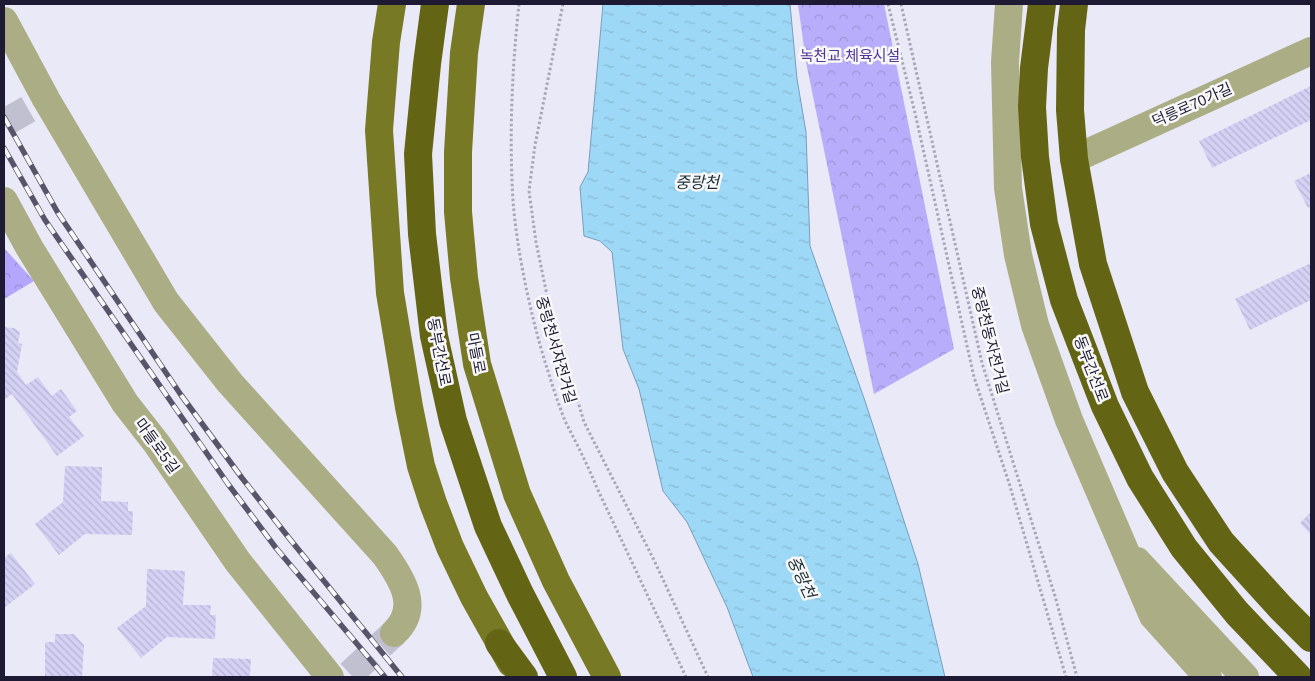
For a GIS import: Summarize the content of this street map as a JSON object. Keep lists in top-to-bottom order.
{
  "streets": {
    "highway": ["동부간선로"],
    "main road": ["마들로"],
    "street": ["덕릉로70가길", "마들로5길"],
    "path": ["중랑천동자전거길", "중랑천서자전거길"]
  },
  "water": ["중랑천"],
  "parks": ["녹천교 체육시설"]
}
